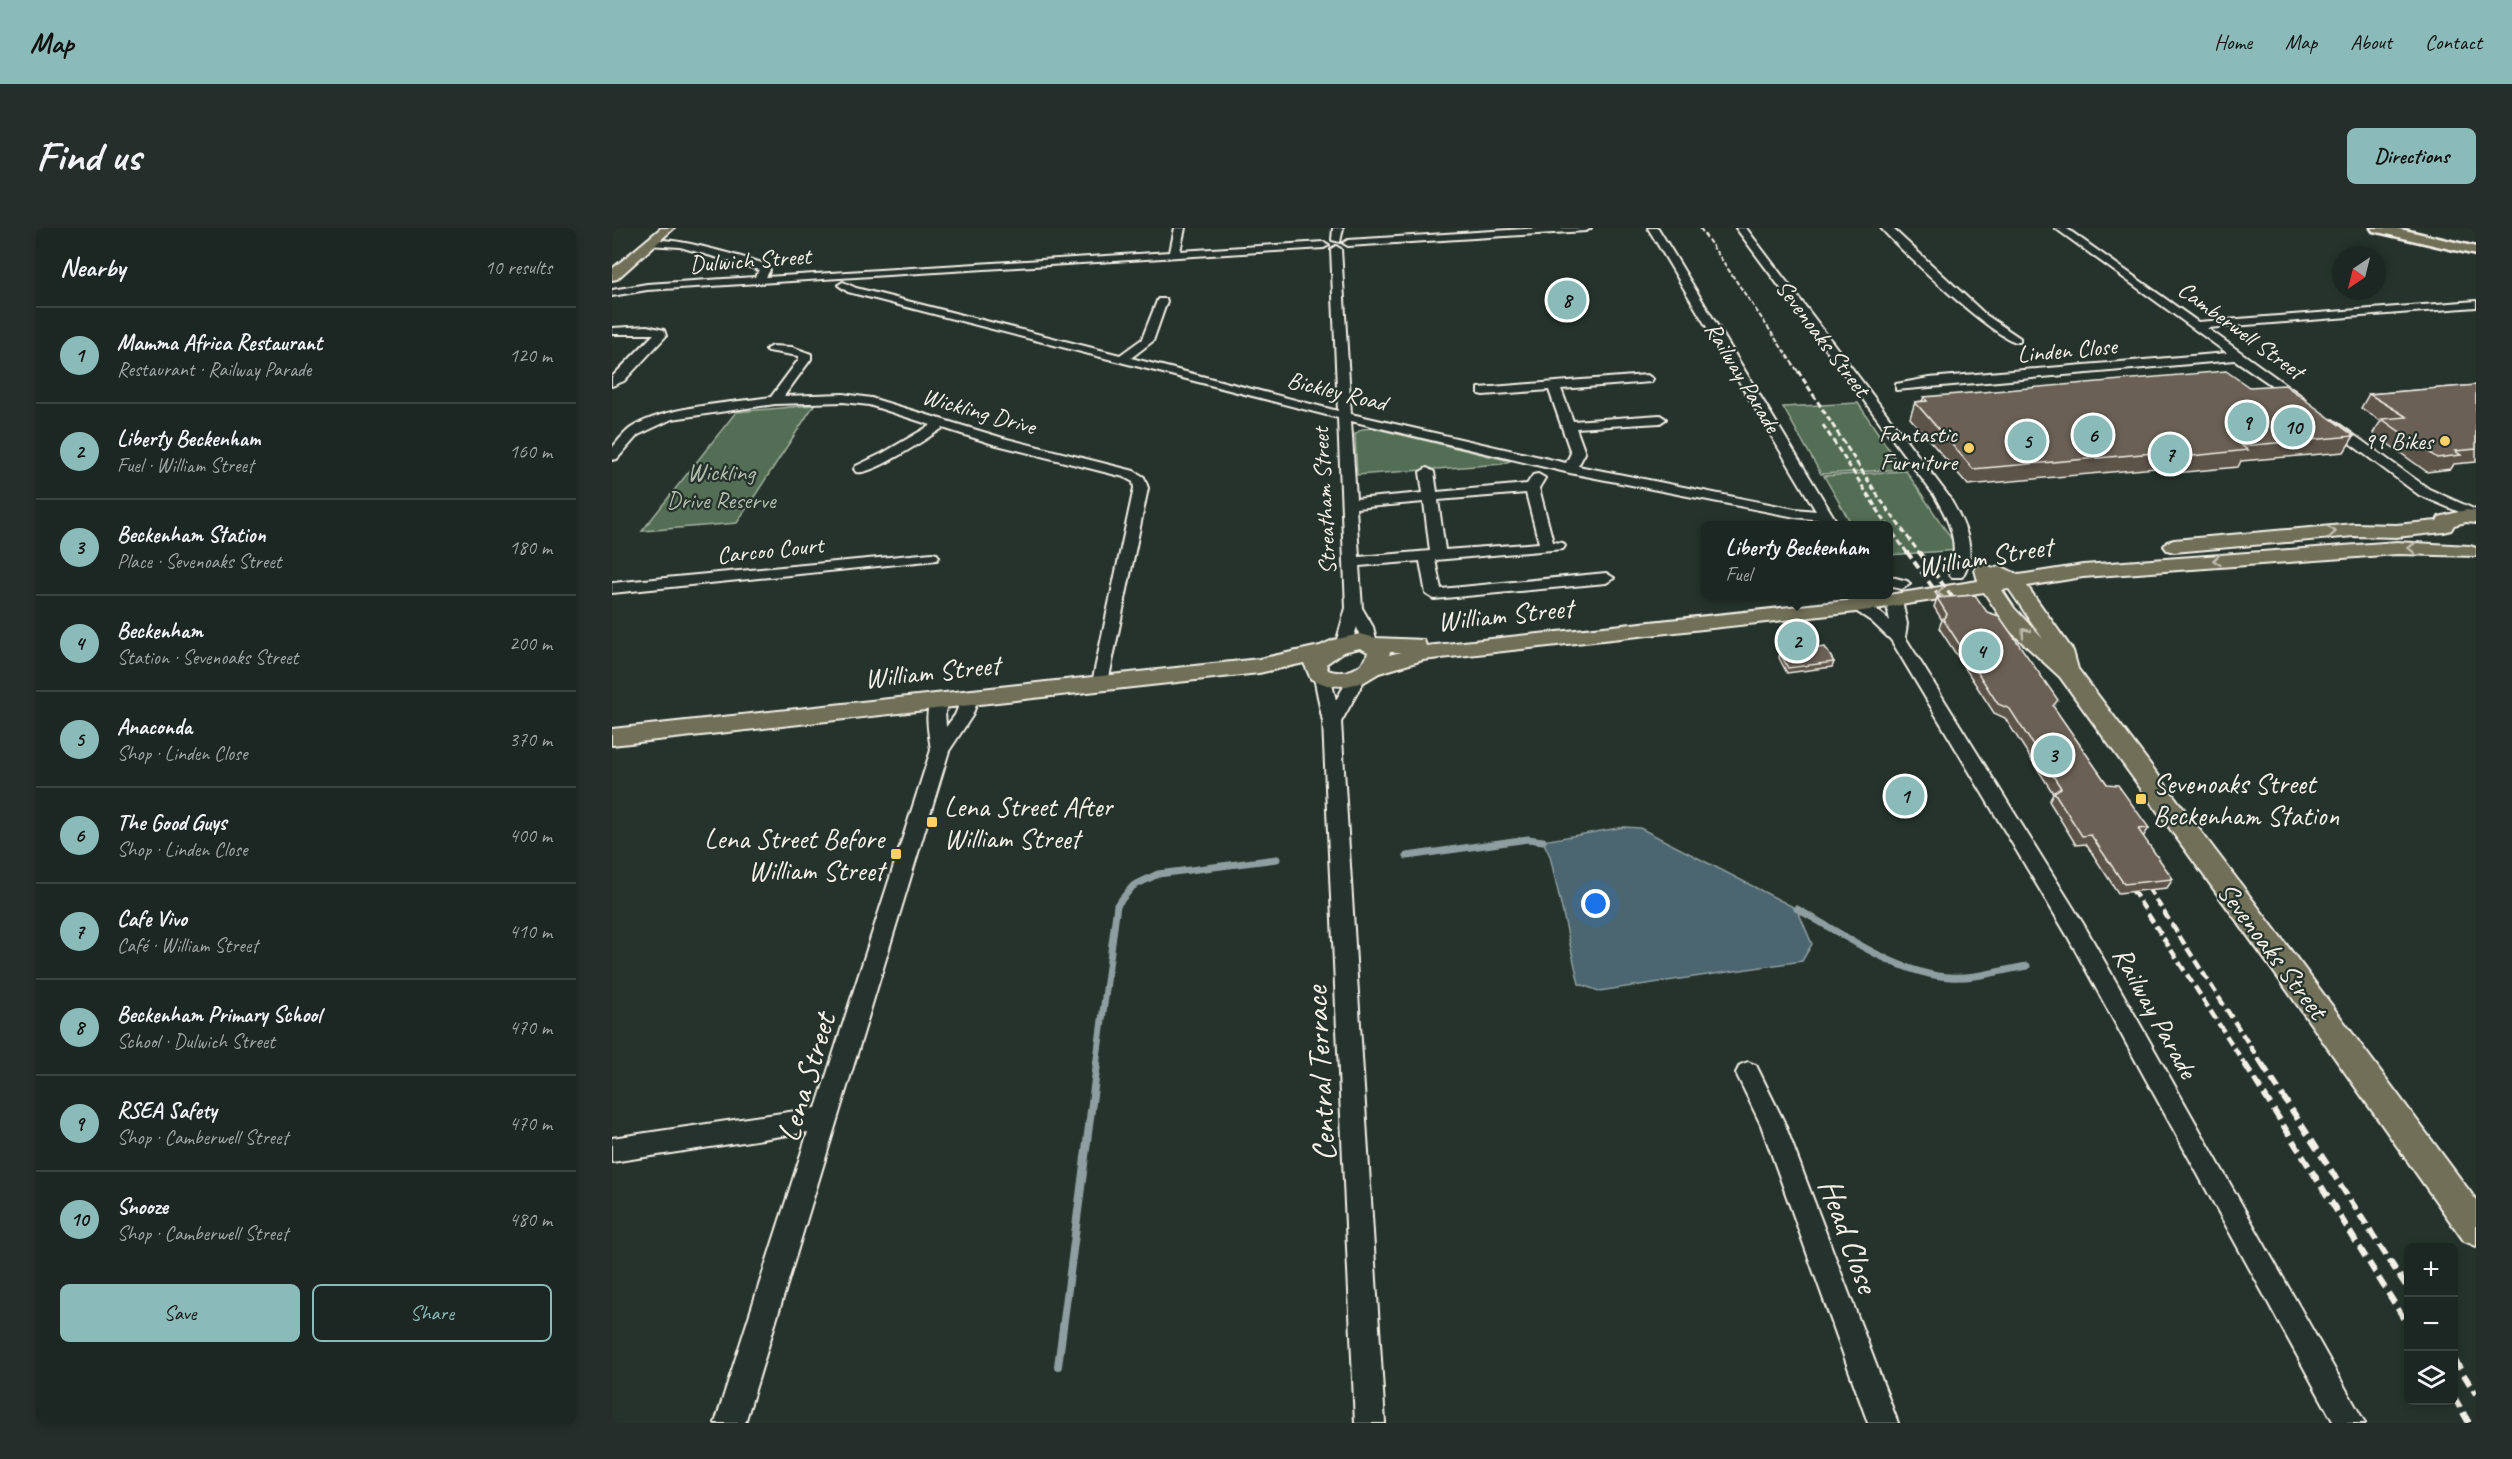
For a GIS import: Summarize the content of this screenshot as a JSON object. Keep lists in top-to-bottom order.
{
  "streets": {
    "main road": ["Sevenoaks Street", "William Street"],
    "street": [
      "Dulwich Street",
      "Camberwell Street",
      "Linden Close",
      "Railway Parade",
      "Bickley Road",
      "Wickling Drive",
      "Streatham Street",
      "Carcoo Court",
      "Central Terrace",
      "Lena Street",
      "Head Close"
    ]
  },
  "crossings": [
    ["Dulwich Street", "Streatham Street"],
    ["Camberwell Street", "Linden Close"],
    ["Camberwell Street", "William Street"],
    ["Sevenoaks Street", "William Street"],
    ["Railway Parade", "Bickley Road"],
    ["Railway Parade", "William Street"],
    ["Bickley Road", "Streatham Street"],
    ["Wickling Drive", "William Street"],
    ["Streatham Street", "William Street"],
    ["William Street", "Central Terrace"],
    ["William Street", "Lena Street"]
  ],
  "parks": ["Wickling Drive Reserve"],
  "places": {
    "other": ["99 Bikes", "Fantastic Furniture"],
    "transit": ["Sevenoaks Street Beckenham Station", "Lena Street After William Street", "Lena Street Before William Street"]
  },
  "north": "bottom left",
  "page": {
    "header": "Map",
    "nav": [
      "Home",
      "Map",
      "About",
      "Contact"
    ],
    "buttons": [
      "Directions",
      ["Save", "Share"]
    ],
    "title": "Find us",
    "heading": ["Nearby", "10 results"],
    "pins": [
      "8",
      "9",
      "10",
      "6",
      "5",
      "7",
      "2",
      "4",
      "3",
      "1"
    ],
    "list": [
      {
        "mark": "1",
        "name": "Mamma Africa Restaurant",
        "note": "Restaurant · Railway Parade",
        "value": "120 m"
      },
      {
        "mark": "2",
        "name": "Liberty Beckenham",
        "note": "Fuel · William Street",
        "value": "160 m"
      },
      {
        "mark": "3",
        "name": "Beckenham Station",
        "note": "Place · Sevenoaks Street",
        "value": "180 m"
      },
      {
        "mark": "4",
        "name": "Beckenham",
        "note": "Station · Sevenoaks Street",
        "value": "200 m"
      },
      {
        "mark": "5",
        "name": "Anaconda",
        "note": "Shop · Linden Close",
        "value": "370 m"
      },
      {
        "mark": "6",
        "name": "The Good Guys",
        "note": "Shop · Linden Close",
        "value": "400 m"
      },
      {
        "mark": "7",
        "name": "Cafe Vivo",
        "note": "Café · William Street",
        "value": "410 m"
      },
      {
        "mark": "8",
        "name": "Beckenham Primary School",
        "note": "School · Dulwich Street",
        "value": "470 m"
      },
      {
        "mark": "9",
        "name": "RSEA Safety",
        "note": "Shop · Camberwell Street",
        "value": "470 m"
      },
      {
        "mark": "10",
        "name": "Snooze",
        "note": "Shop · Camberwell Street",
        "value": "480 m"
      }
    ],
    "popup": ["Liberty Beckenham", "Fuel"],
    "map_buttons": ["+", "−"]
  }
}
